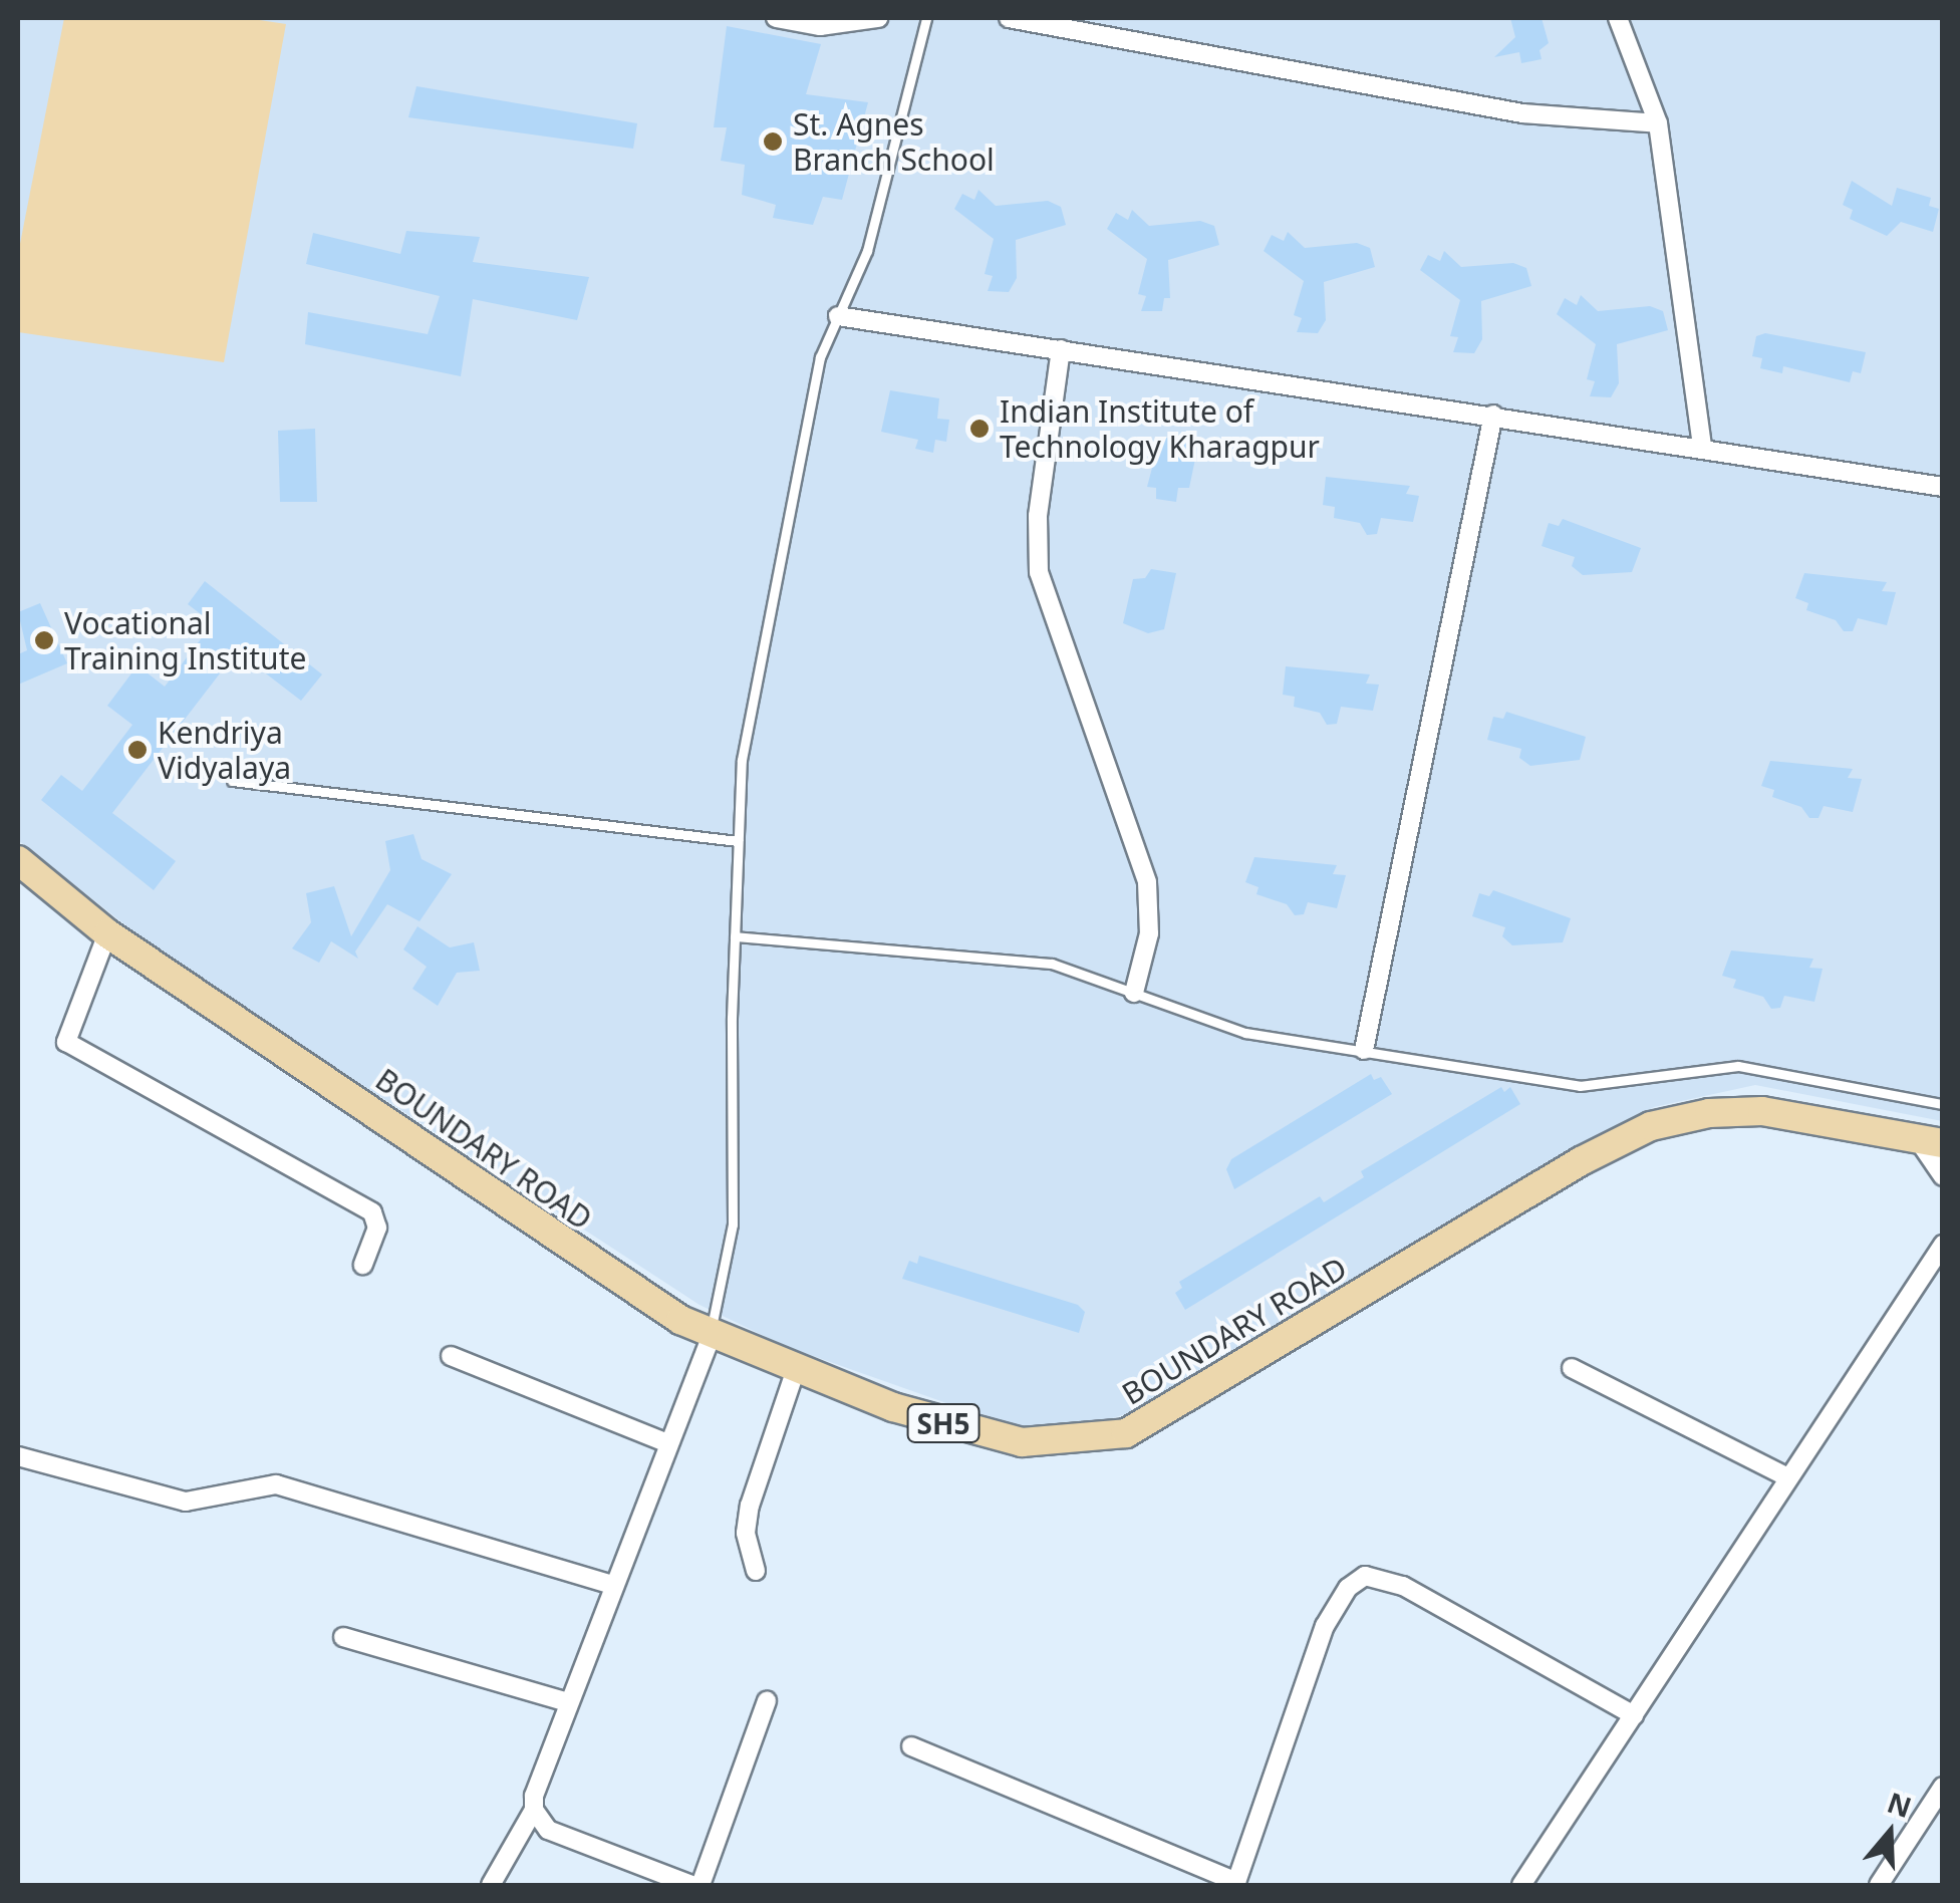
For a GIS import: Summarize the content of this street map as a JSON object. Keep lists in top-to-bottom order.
{
  "streets": {
    "main road": ["BOUNDARY ROAD", "SH5"]
  },
  "places": [
    "St. Agnes Branch School",
    "Indian Institute of Technology Kharagpur",
    "Vocational Training Institute",
    "Kendriya Vidyalaya"
  ],
  "north": "top"
}
